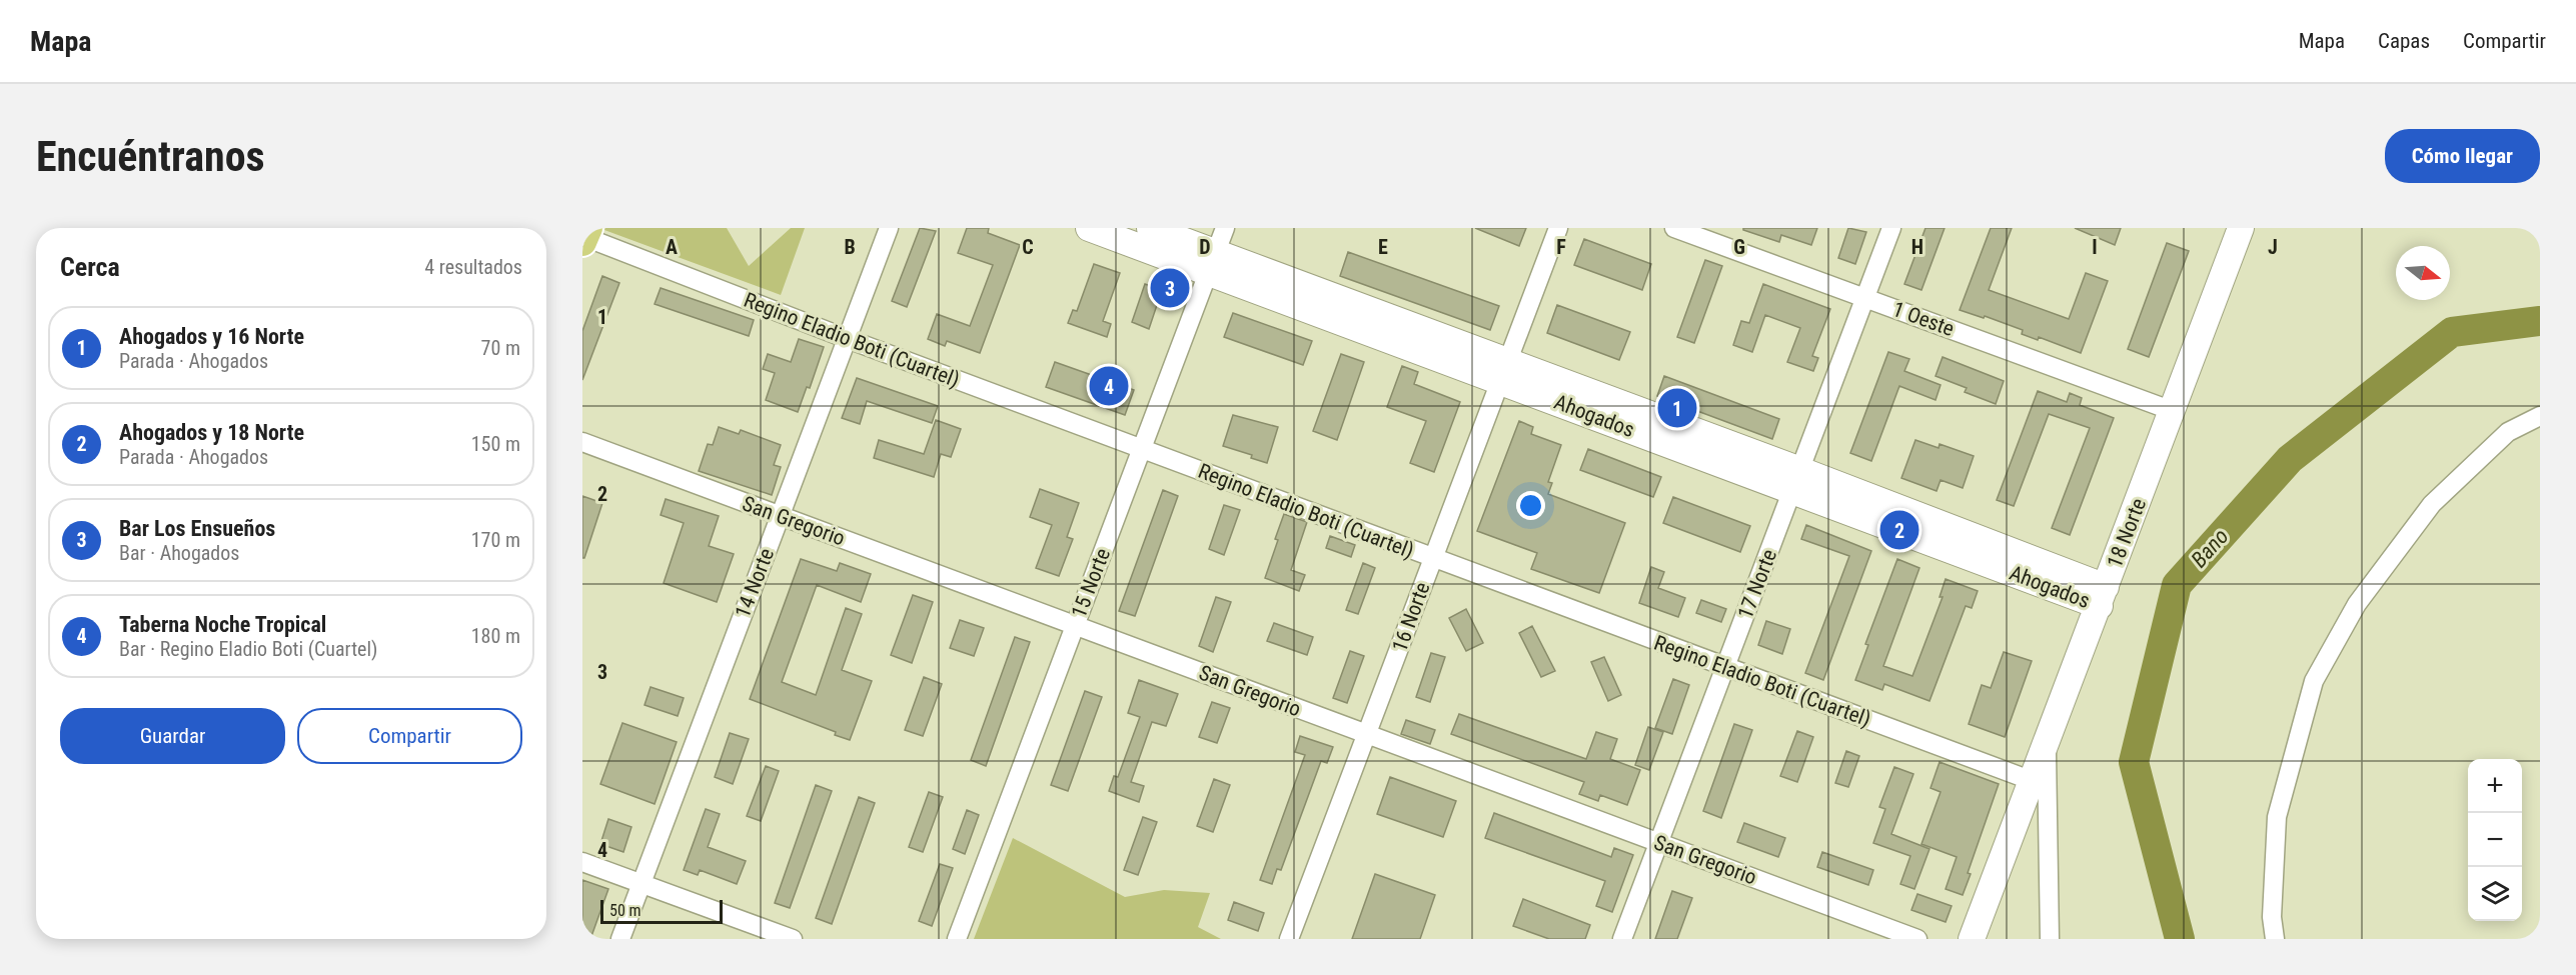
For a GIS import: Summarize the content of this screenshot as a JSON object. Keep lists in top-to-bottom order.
{
  "streets": {
    "main road": ["Ahogados", "18 Norte"],
    "street": [
      "1 Oeste",
      "Regino Eladio Boti (Cuartel)",
      "San Gregorio",
      "14 Norte",
      "15 Norte",
      "17 Norte",
      "16 Norte"
    ]
  },
  "crossings": [
    ["1 Oeste", "18 Norte"],
    ["1 Oeste", "17 Norte"],
    ["Regino Eladio Boti (Cuartel)", "18 Norte"],
    ["Regino Eladio Boti (Cuartel)", "14 Norte"],
    ["Regino Eladio Boti (Cuartel)", "15 Norte"],
    ["Regino Eladio Boti (Cuartel)", "17 Norte"],
    ["Regino Eladio Boti (Cuartel)", "16 Norte"],
    ["Ahogados", "18 Norte"],
    ["Ahogados", "15 Norte"],
    ["Ahogados", "17 Norte"],
    ["Ahogados", "16 Norte"],
    ["San Gregorio", "14 Norte"],
    ["San Gregorio", "15 Norte"],
    ["San Gregorio", "17 Norte"],
    ["San Gregorio", "16 Norte"]
  ],
  "water": ["Bano"],
  "scale_bar": "50 m",
  "north": "right",
  "page": {
    "header": "Mapa",
    "nav": ["Mapa", "Capas", "Compartir"],
    "buttons": [
      "Cómo llegar",
      ["Guardar", "Compartir"]
    ],
    "title": "Encuéntranos",
    "heading": ["Cerca", "4 resultados"],
    "pins": [
      "3",
      "4",
      "1",
      "2"
    ],
    "list": [
      {
        "mark": "1",
        "name": "Ahogados y 16 Norte",
        "note": "Parada · Ahogados",
        "value": "70 m"
      },
      {
        "mark": "2",
        "name": "Ahogados y 18 Norte",
        "note": "Parada · Ahogados",
        "value": "150 m"
      },
      {
        "mark": "3",
        "name": "Bar Los Ensueños",
        "note": "Bar · Ahogados",
        "value": "170 m"
      },
      {
        "mark": "4",
        "name": "Taberna Noche Tropical",
        "note": "Bar · Regino Eladio Boti (Cuartel)",
        "value": "180 m"
      }
    ],
    "map_buttons": ["+", "−"],
    "scale": "50 m"
  },
  "grid": {
    "columns": [
      "A",
      "B",
      "C",
      "D",
      "E",
      "F",
      "G",
      "H",
      "I",
      "J"
    ],
    "rows": [
      "1",
      "2",
      "3",
      "4"
    ]
  }
}
